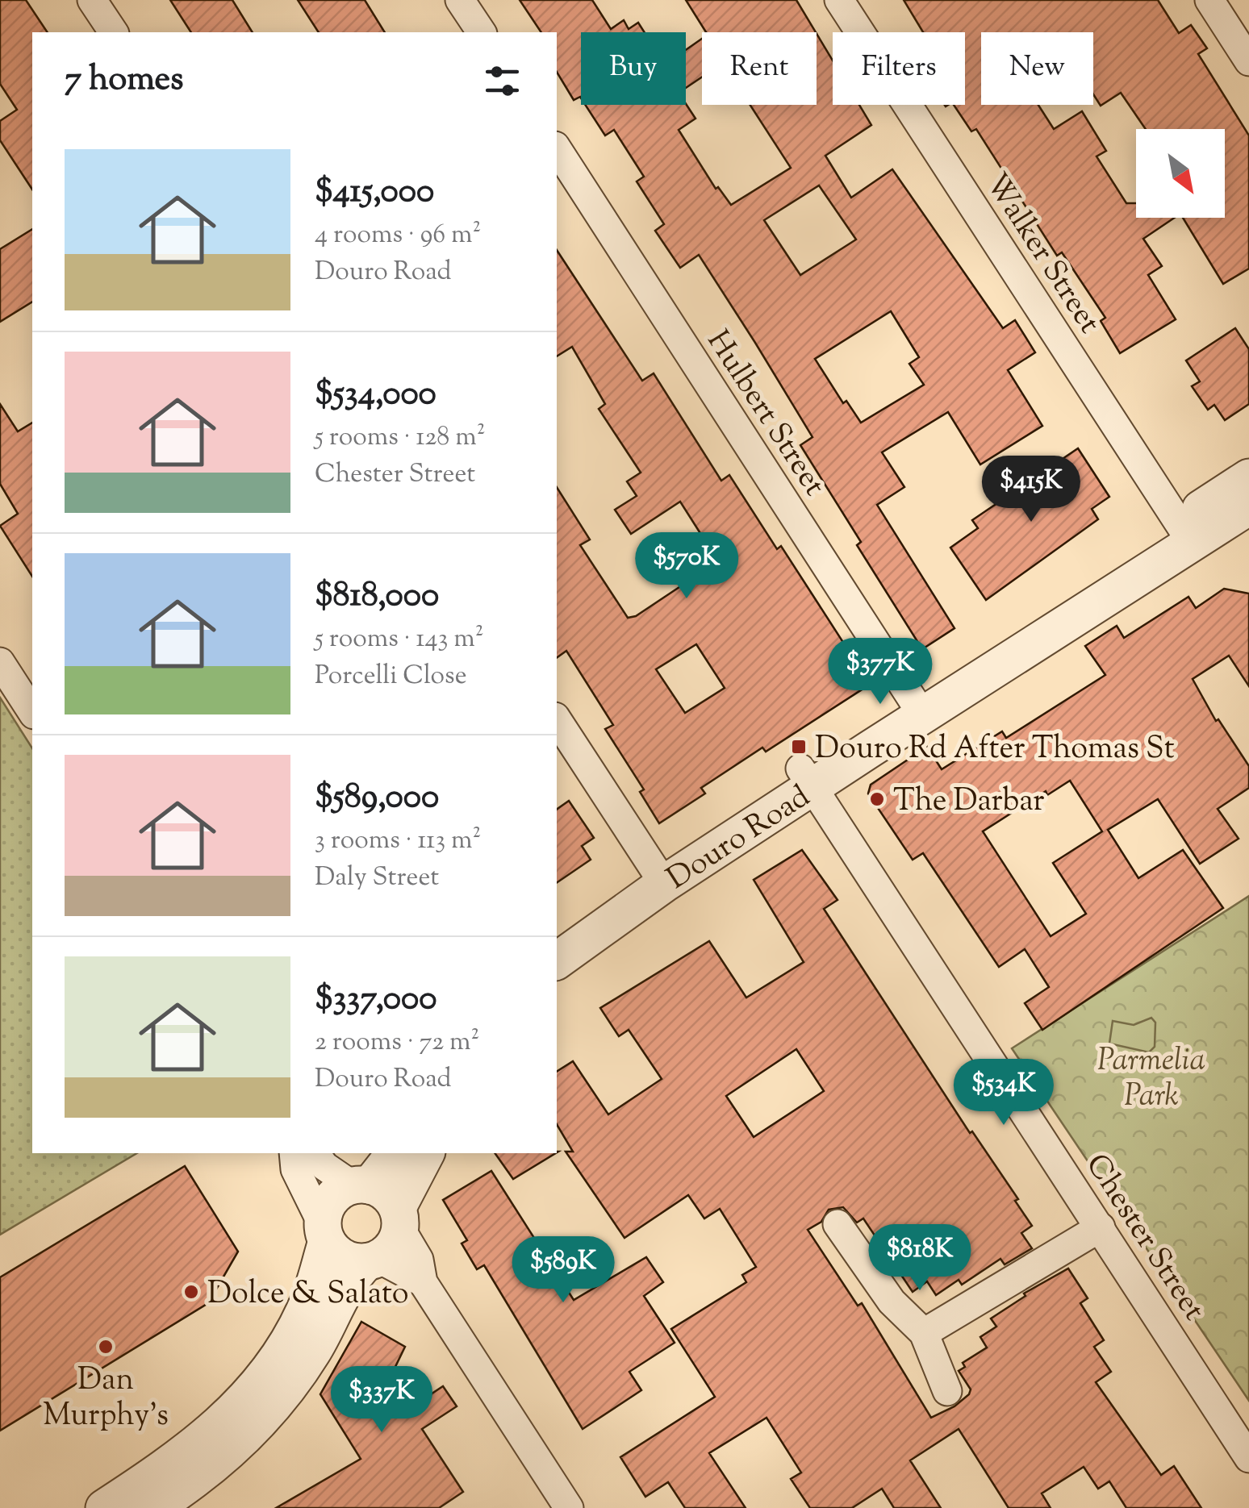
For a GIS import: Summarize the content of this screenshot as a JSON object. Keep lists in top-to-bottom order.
{
  "streets": {
    "street": [
      "Walker Street",
      "Hulbert Street",
      "Douro Road",
      "Chester Street"
    ]
  },
  "crossings": [
    ["Walker Street", "Douro Road"],
    ["Hulbert Street", "Douro Road"],
    ["Douro Road", "Chester Street"]
  ],
  "parks": ["Parmelia Park"],
  "places": {
    "transit": ["Douro Rd After Thomas St"],
    "other": ["The Darbar", "Dolce & Salato", "Dan Murphy's"]
  },
  "north": "bottom right",
  "page": {
    "chip": [
      "Buy",
      "Rent",
      "Filters",
      "New"
    ],
    "heading": "7 homes",
    "list": [
      {
        "name": "$415,000",
        "note": "4 rooms · 96 m² · Douro Road"
      },
      {
        "name": "$534,000",
        "note": "5 rooms · 128 m² · Chester Street"
      },
      {
        "name": "$818,000",
        "note": "5 rooms · 143 m² · Porcelli Close"
      },
      {
        "name": "$589,000",
        "note": "3 rooms · 113 m² · Daly Street"
      },
      {
        "name": "$337,000",
        "note": "2 rooms · 72 m² · Douro Road"
      }
    ],
    "price": [
      "$415K",
      "$570K",
      "$377K",
      "$534K",
      "$818K",
      "$589K",
      "$337K"
    ]
  }
}
